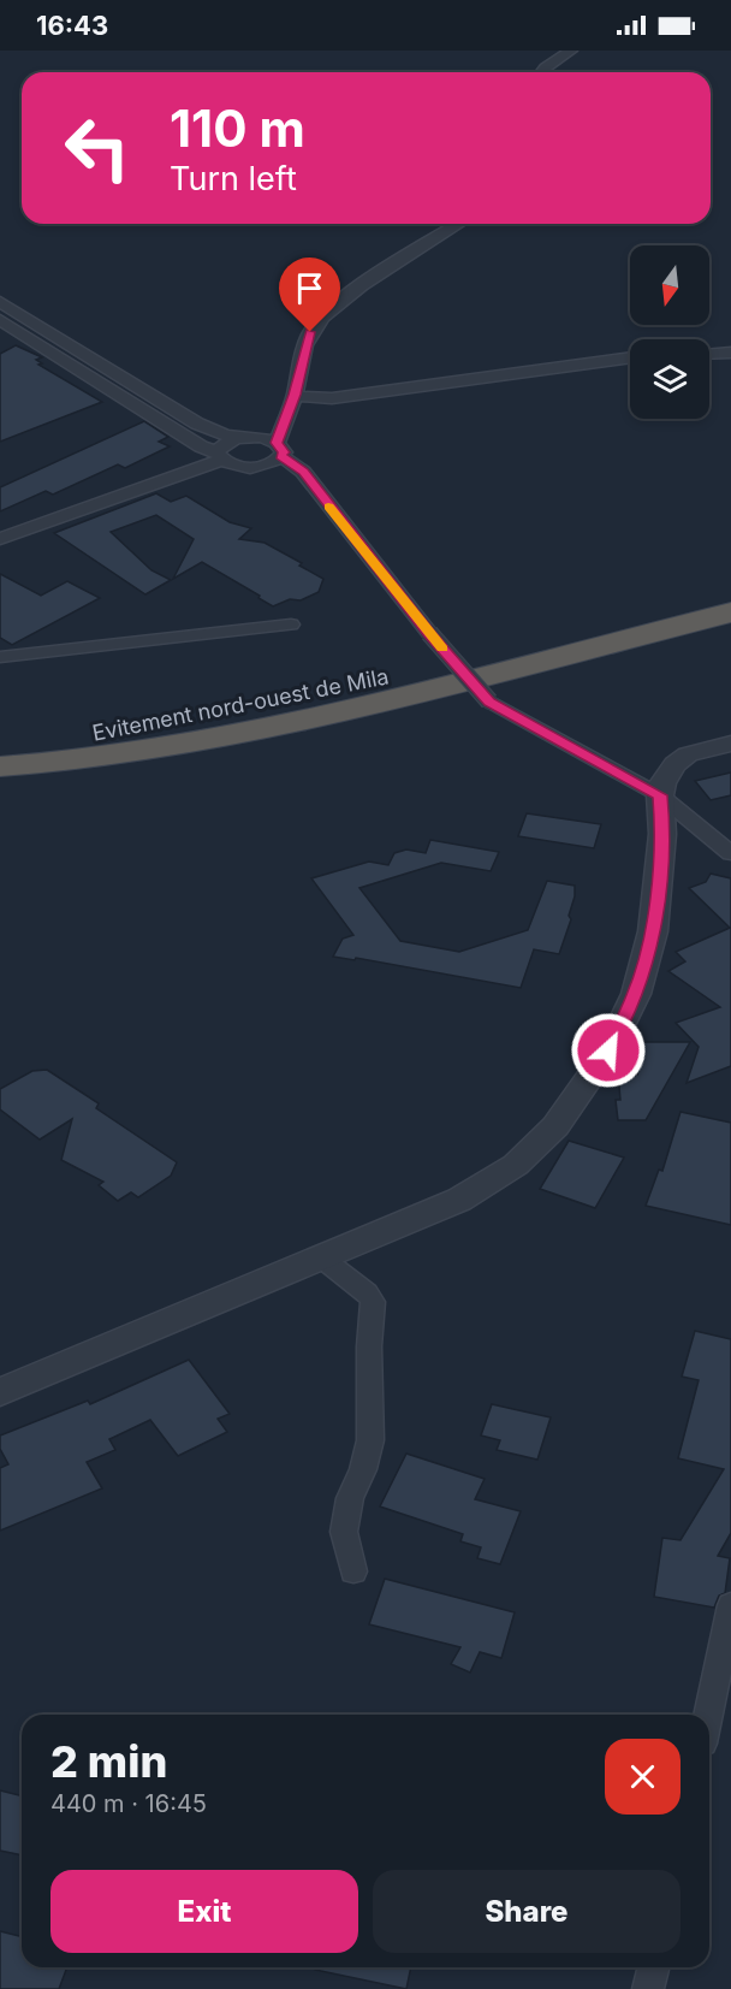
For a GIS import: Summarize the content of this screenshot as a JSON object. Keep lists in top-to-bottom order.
{
  "streets": {
    "highway": ["Evitement nord-ouest de Mila"]
  },
  "north": "bottom",
  "page": {
    "status": "16:43",
    "turn": ["110 m", "Turn left"],
    "heading": ["2 min", "440 m · 16:45"],
    "buttons": ["Exit", "Share"]
  }
}
